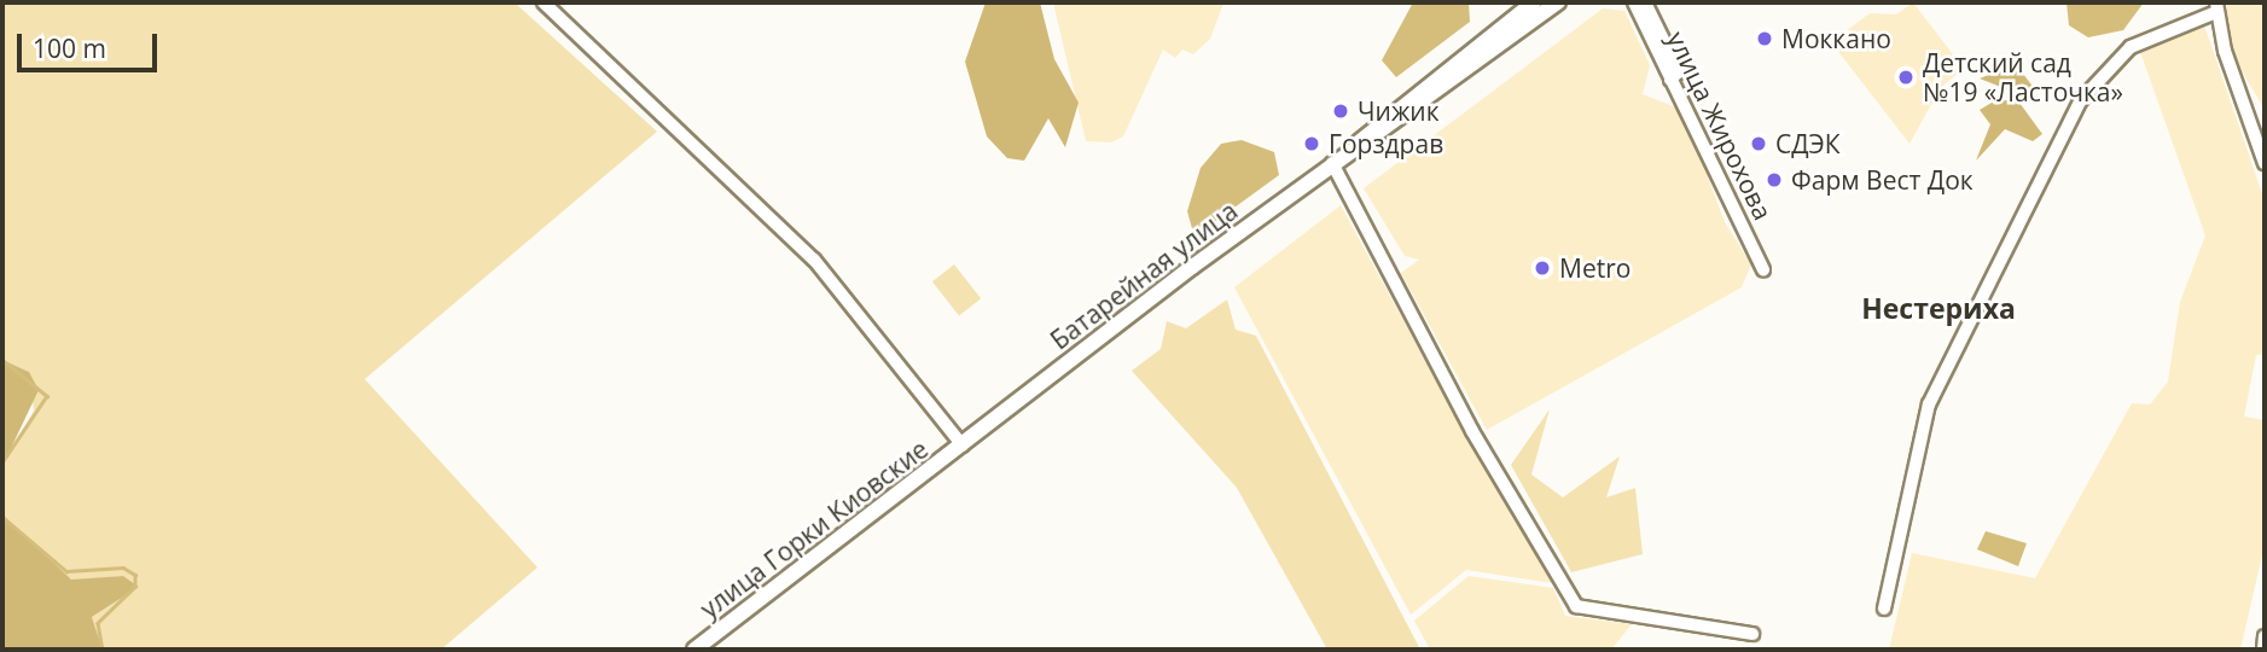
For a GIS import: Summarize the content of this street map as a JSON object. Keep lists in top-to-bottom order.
{
  "streets": {
    "main road": ["Батарейная улица", "улица Горки Киовские"],
    "street": ["улица Жирохова"]
  },
  "crossings": [
    ["Батарейная улица", "улица Горки Киовские"]
  ],
  "districts": ["Нестериха"],
  "places": [
    "Моккано",
    "Детский сад №19 «Ласточка»",
    "Чижик",
    "Горздрав",
    "СДЭК",
    "Фарм Вест Док",
    "Metro"
  ],
  "scale_bar": "100 m"
}
